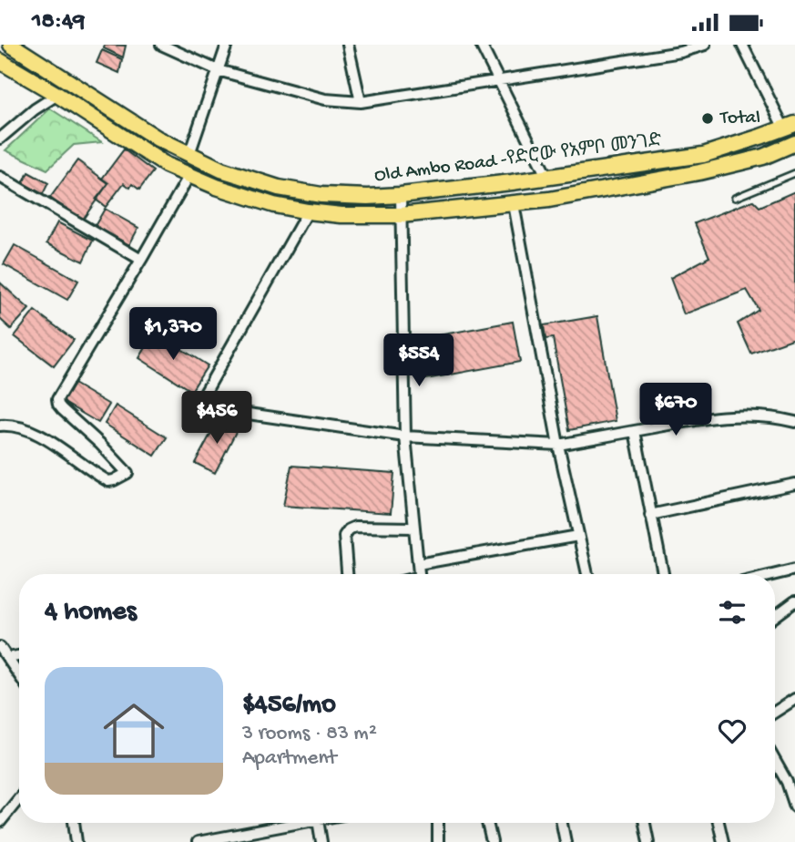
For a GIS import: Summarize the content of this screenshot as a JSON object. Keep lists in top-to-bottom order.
{
  "streets": {
    "main road": ["Old Ambo Road -የድሮው የአምቦ መንገድ"]
  },
  "places": ["Total"],
  "page": {
    "status": "18:49",
    "price": [
      "$1,370",
      "$554",
      "$670",
      "$456"
    ],
    "heading": "4 homes",
    "list": [
      {
        "name": "$456/mo",
        "note": "3 rooms · 83 m² · Apartment"
      }
    ]
  }
}
